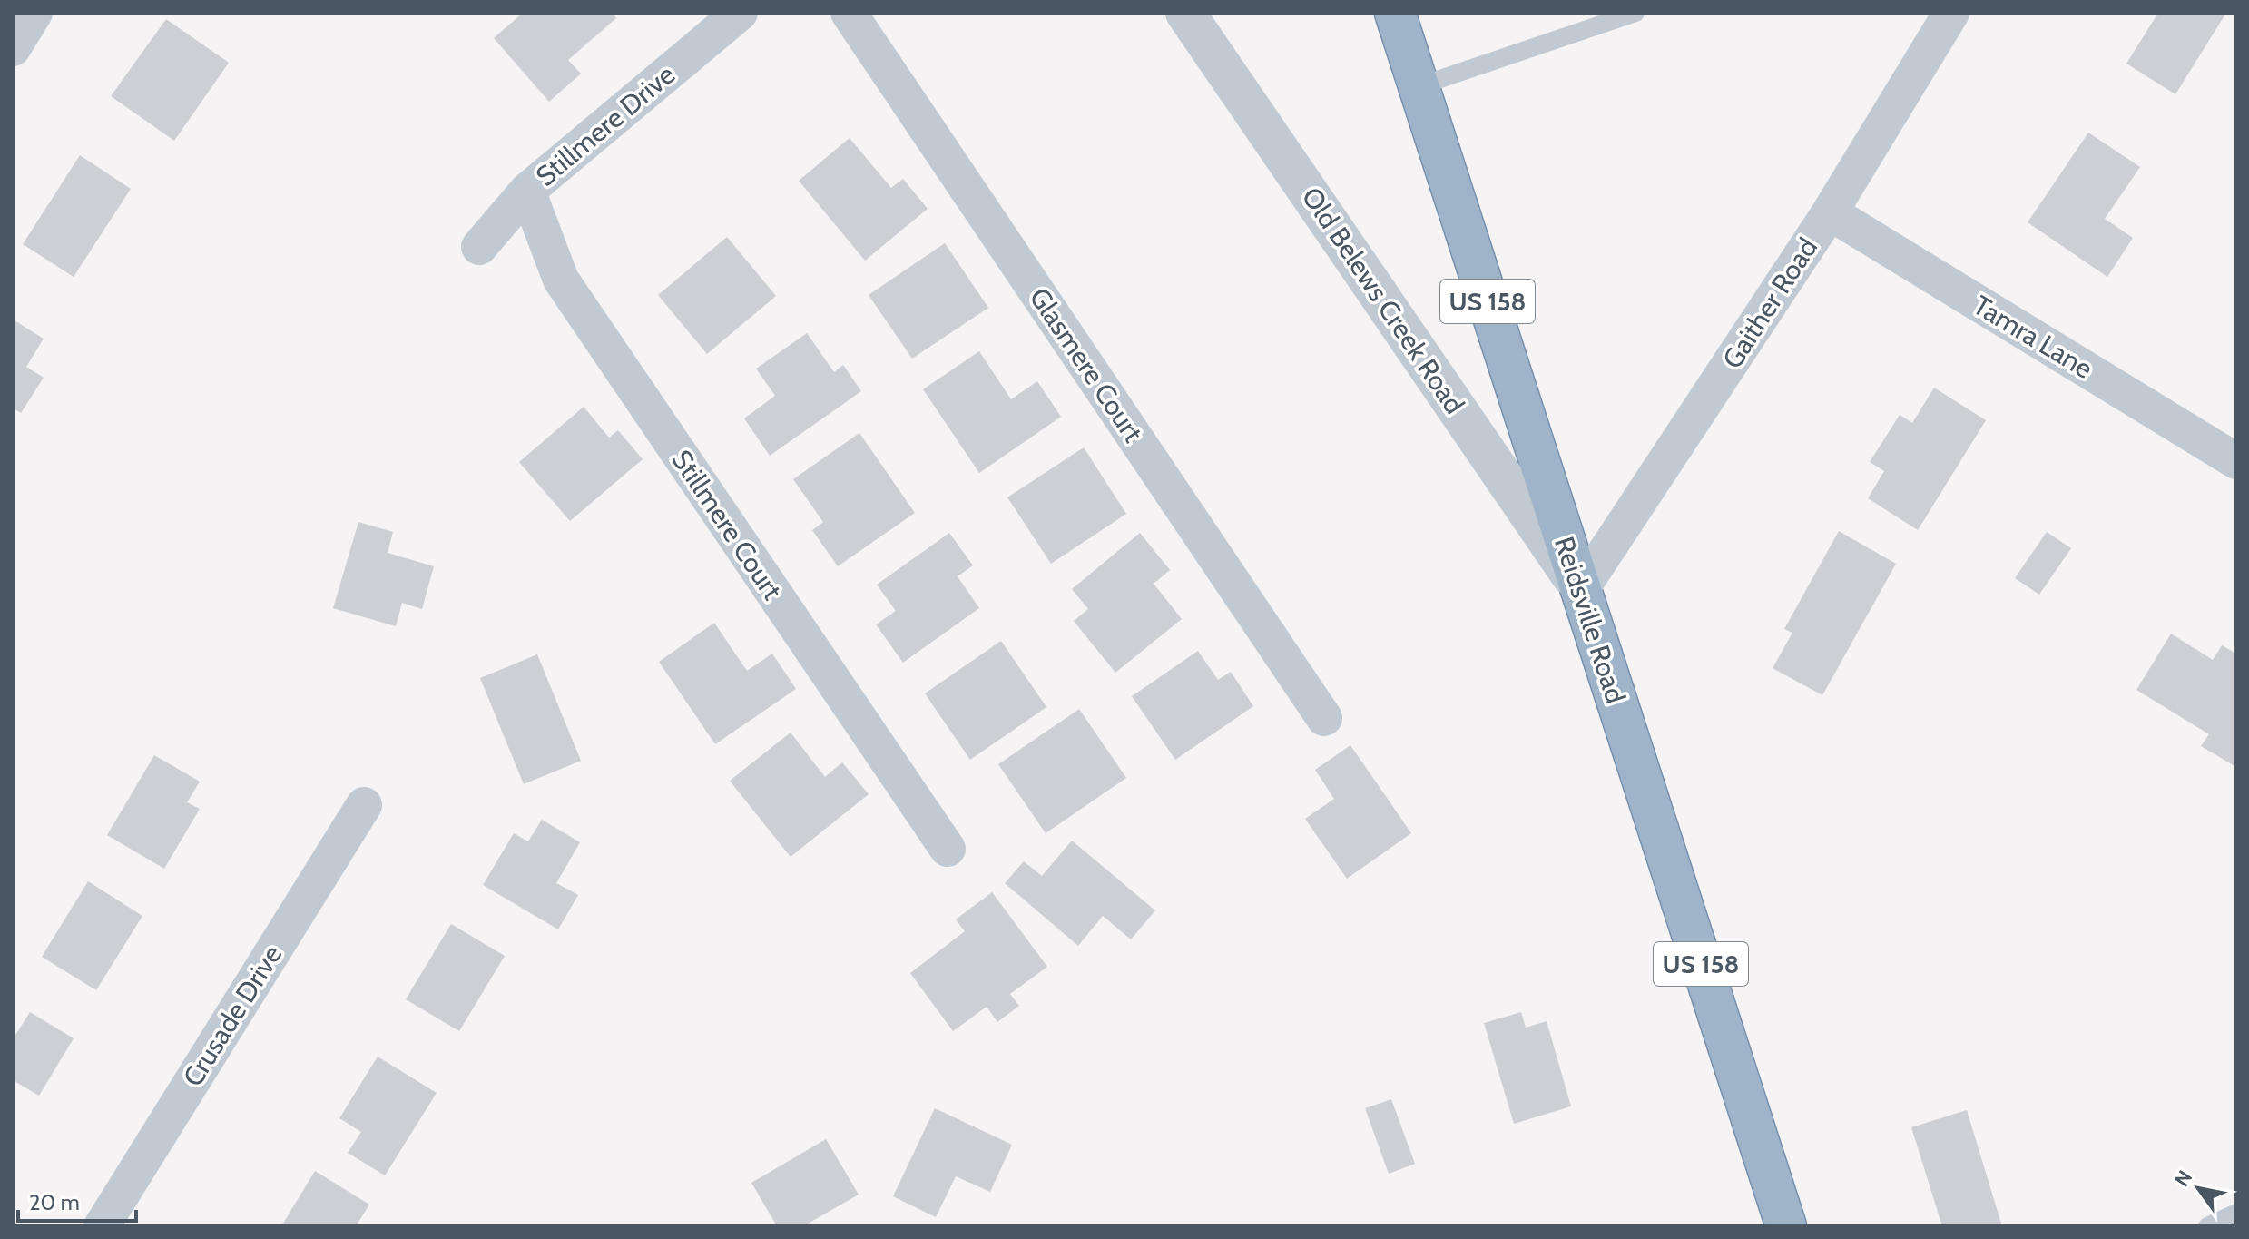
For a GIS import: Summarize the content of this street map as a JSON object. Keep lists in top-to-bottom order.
{
  "streets": {
    "highway": ["US 158", "Reidsville Road"],
    "street": [
      "Stillmere Drive",
      "Old Belews Creek Road",
      "Gaither Road",
      "Tamra Lane",
      "Glasmere Court",
      "Stillmere Court",
      "Crusade Drive"
    ]
  },
  "crossings": [
    ["Stillmere Drive", "Stillmere Court"],
    ["Old Belews Creek Road", "Gaither Road"],
    ["Old Belews Creek Road", "Reidsville Road"],
    ["Gaither Road", "Tamra Lane"],
    ["Gaither Road", "Reidsville Road"]
  ],
  "scale_bar": "20 m",
  "north": "top left"
}
